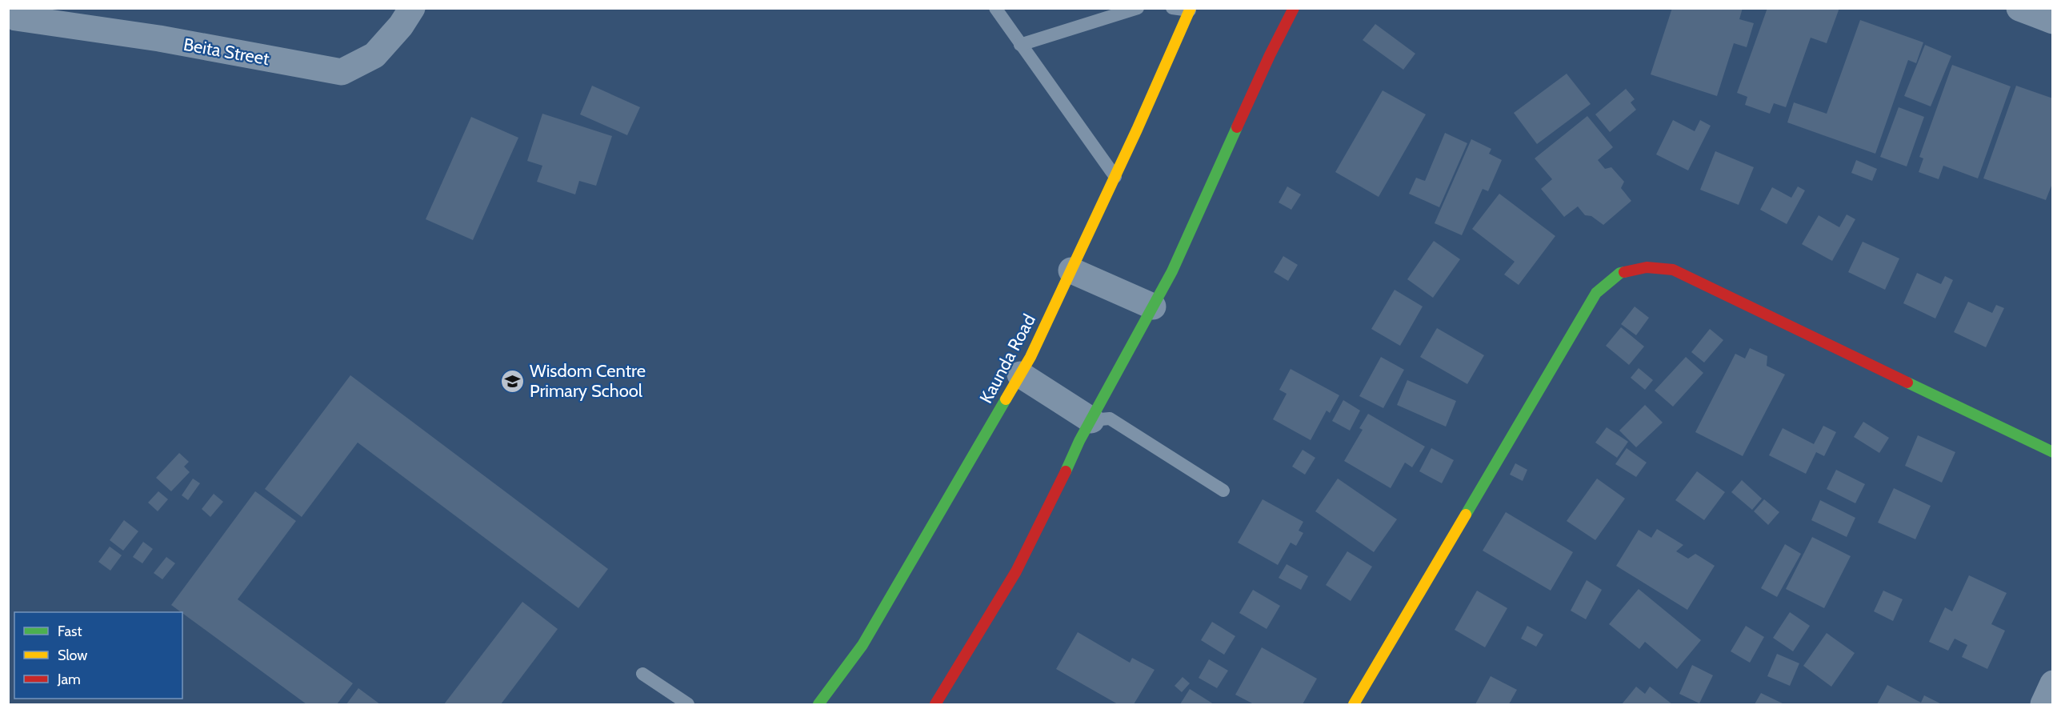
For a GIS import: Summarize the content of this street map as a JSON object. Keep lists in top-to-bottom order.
{
  "streets": {
    "street": ["Beita Street", "Kaunda Road"]
  },
  "places": {
    "school or university": ["Wisdom Centre Primary School"]
  },
  "legend": ["Fast", "Slow", "Jam"]
}
